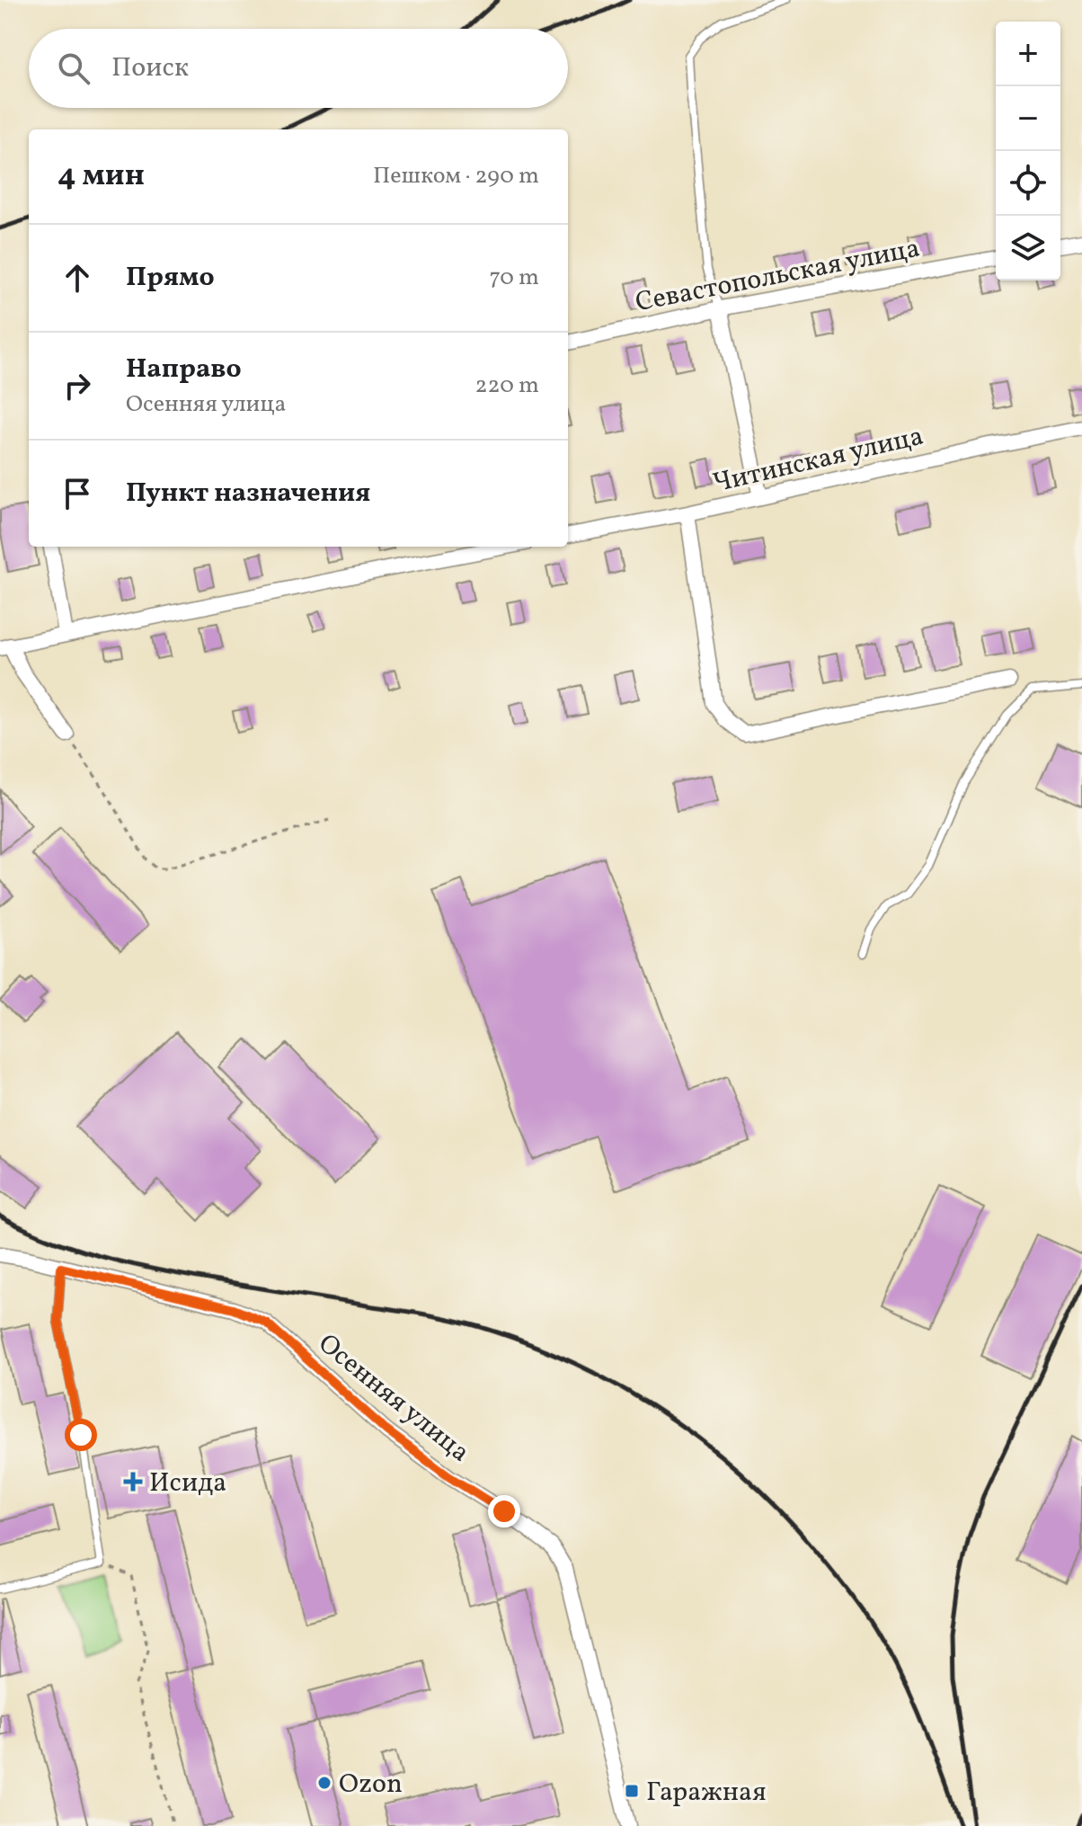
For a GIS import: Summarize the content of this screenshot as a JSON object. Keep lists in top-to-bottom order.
{
  "streets": {
    "street": ["Севастопольская улица", "Читинская улица", "Осенняя улица"]
  },
  "places": {
    "health": ["Исида"],
    "other": ["Ozon"],
    "transit": ["Гаражная"]
  },
  "page": {
    "map_buttons": ["+", "−"],
    "search": "Поиск",
    "heading": ["4 мин", "Пешком · 290 m"],
    "list": [
      ["Прямо", "70 m"],
      ["Направо", "Осенняя улица", "220 m"],
      "Пункт назначения"
    ]
  }
}
